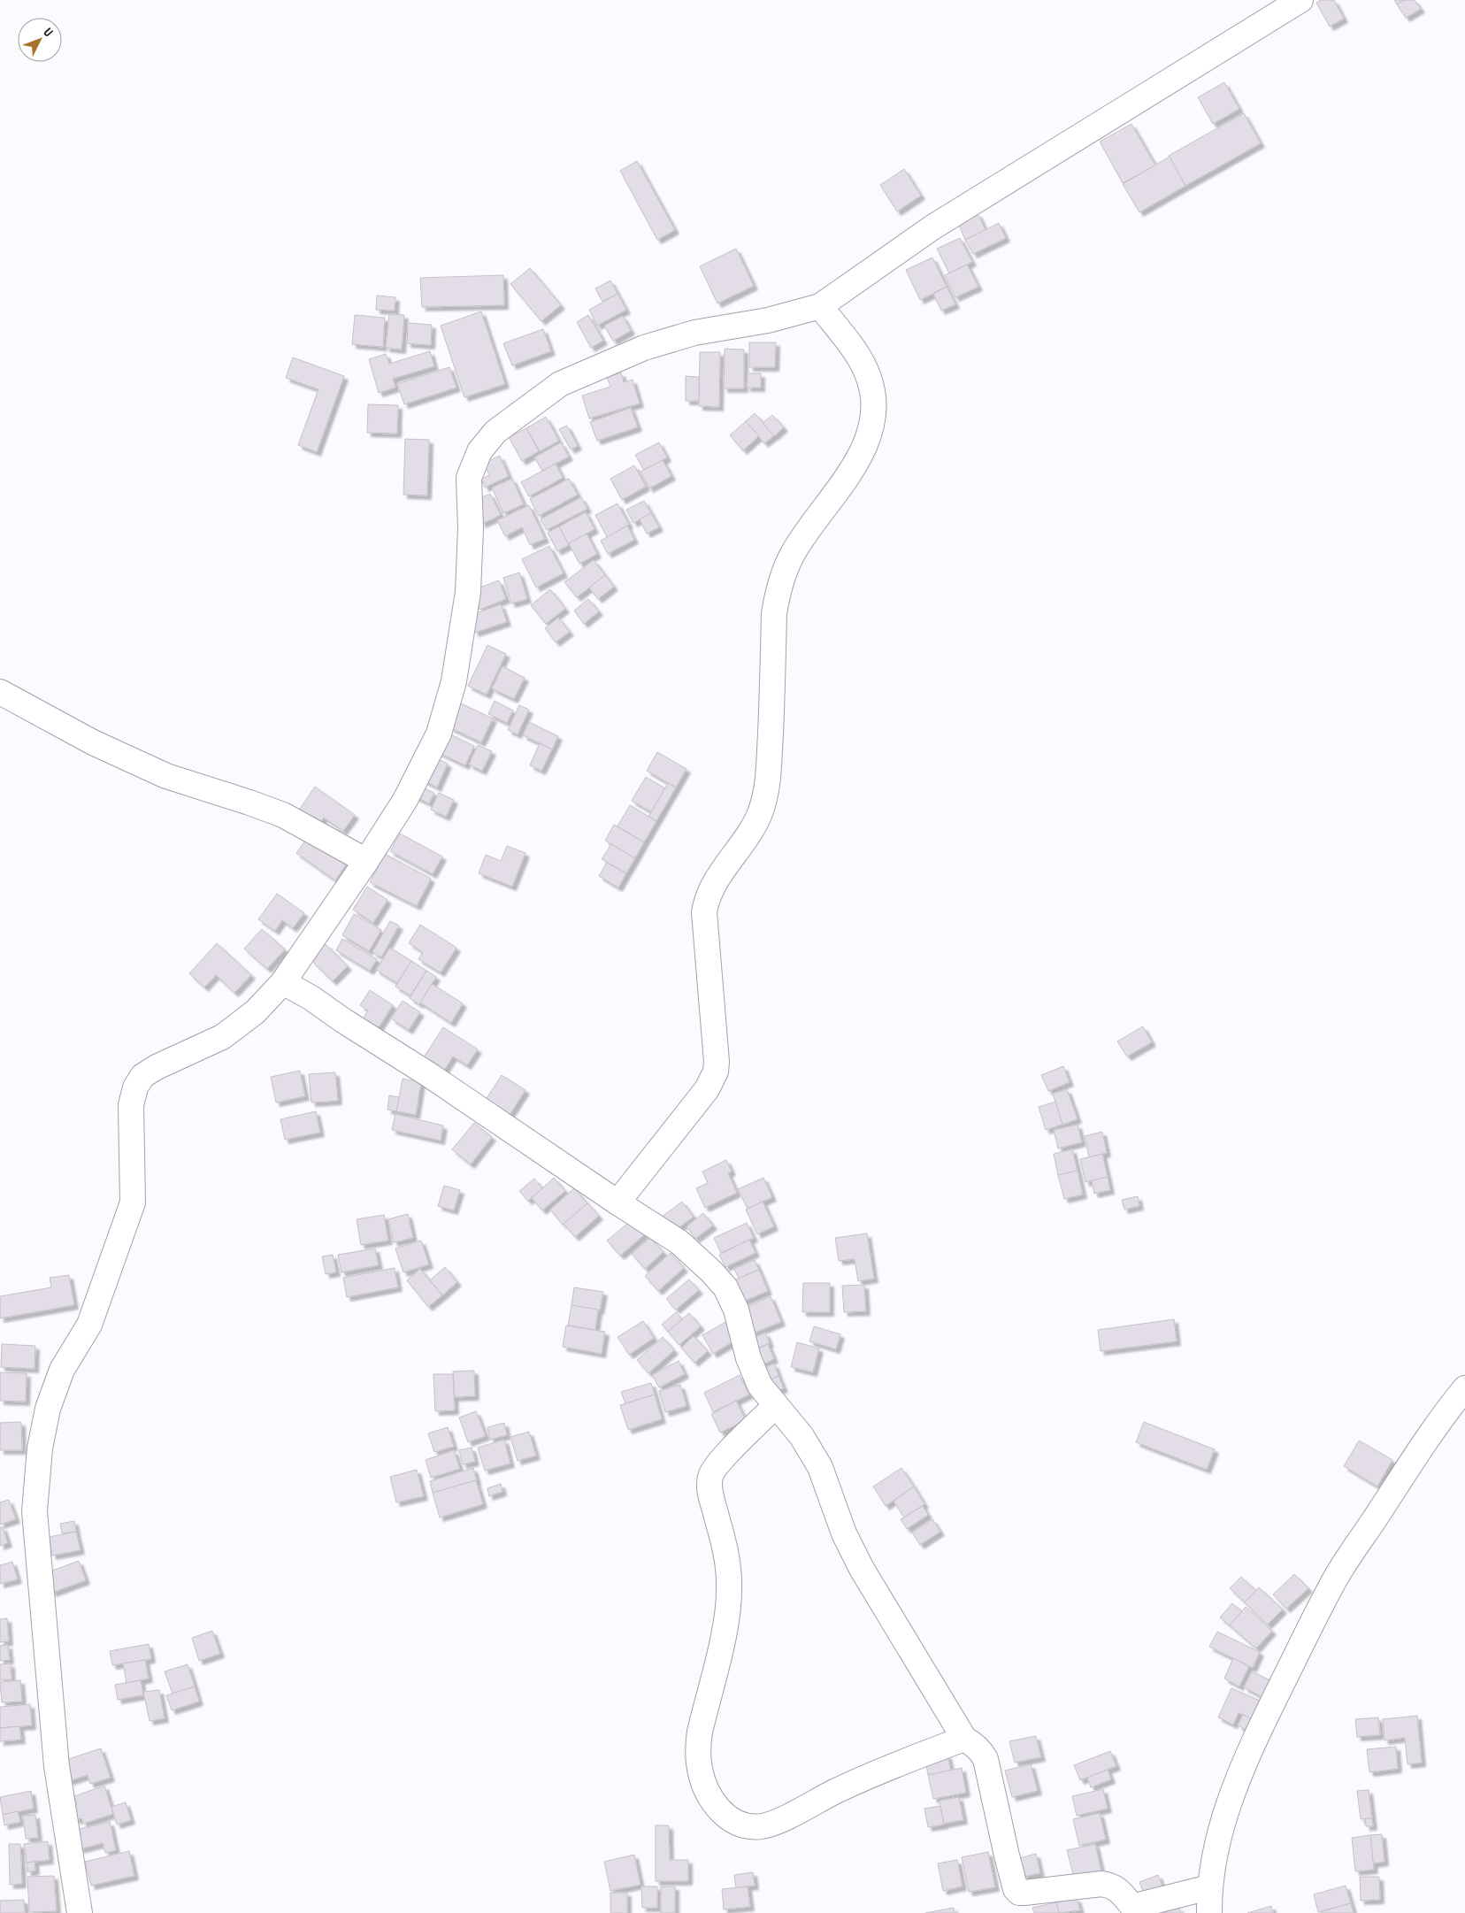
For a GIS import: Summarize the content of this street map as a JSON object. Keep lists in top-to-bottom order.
{
  "north": "top right"
}
